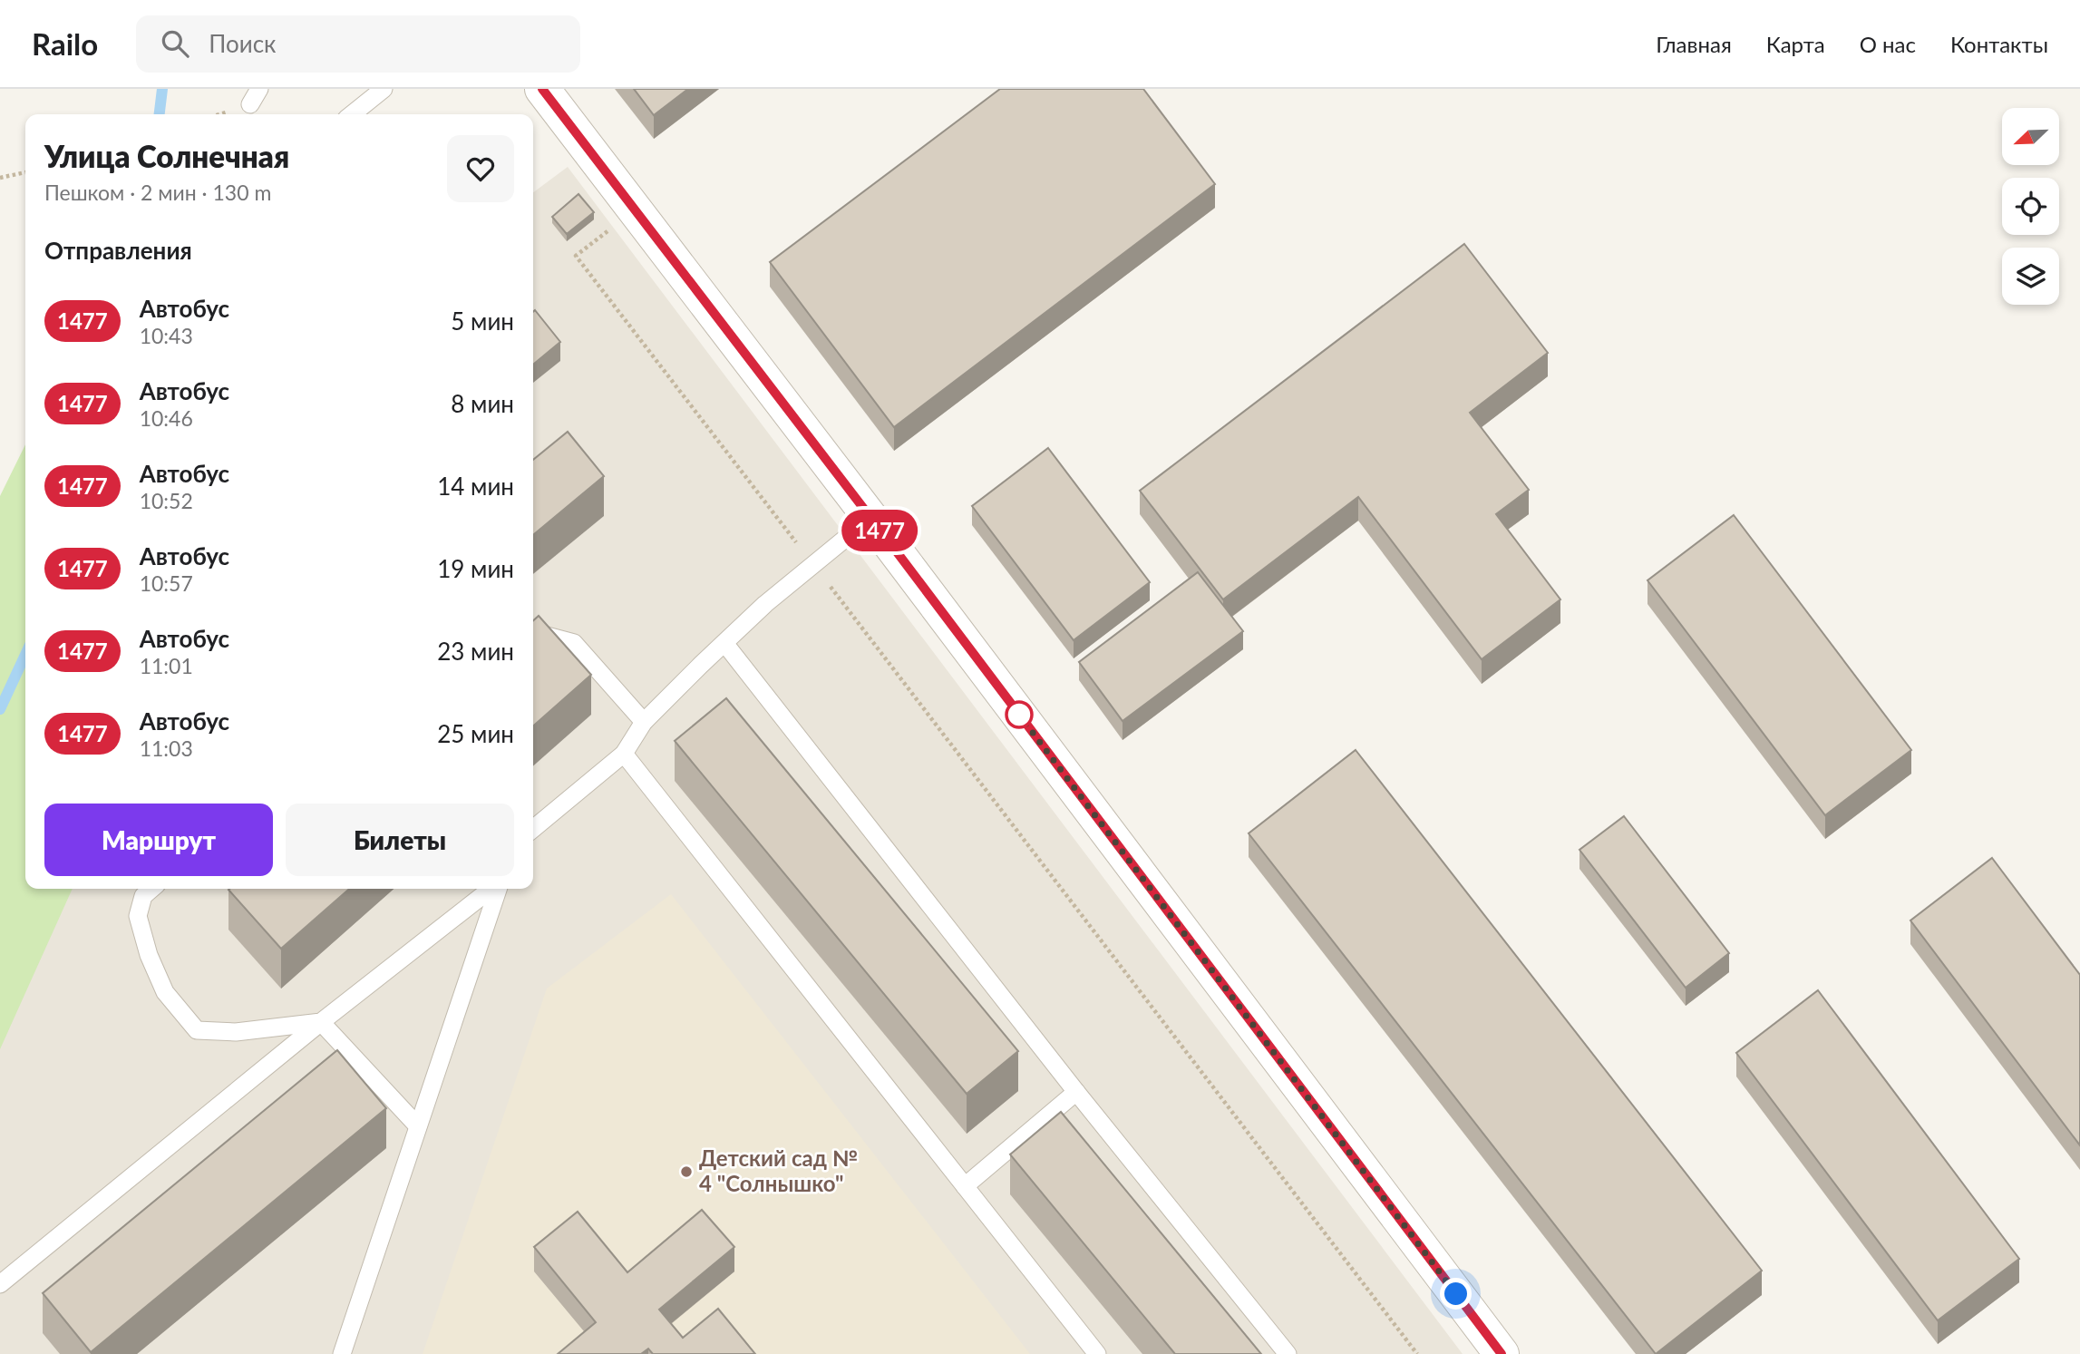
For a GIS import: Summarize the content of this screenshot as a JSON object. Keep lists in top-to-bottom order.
{
  "places": ["Детский сад № 4 \"Солнышко\""],
  "lines": ["bus line 1477"],
  "north": "bottom left",
  "page": {
    "header": "Railo",
    "search": "Поиск",
    "nav": [
      "Главная",
      "Карта",
      "О нас",
      "Контакты"
    ],
    "on_map": "1477",
    "heading": [
      ["Улица Солнечная", "Пешком · 2 мин · 130 m"],
      "Отправления"
    ],
    "list": [
      {
        "mark": "1477",
        "name": "Автобус",
        "note": "10:43",
        "value": "5 мин"
      },
      {
        "mark": "1477",
        "name": "Автобус",
        "note": "10:46",
        "value": "8 мин"
      },
      {
        "mark": "1477",
        "name": "Автобус",
        "note": "10:52",
        "value": "14 мин"
      },
      {
        "mark": "1477",
        "name": "Автобус",
        "note": "10:57",
        "value": "19 мин"
      },
      {
        "mark": "1477",
        "name": "Автобус",
        "note": "11:01",
        "value": "23 мин"
      },
      {
        "mark": "1477",
        "name": "Автобус",
        "note": "11:03",
        "value": "25 мин"
      }
    ],
    "buttons": ["Маршрут", "Билеты"]
  }
}
